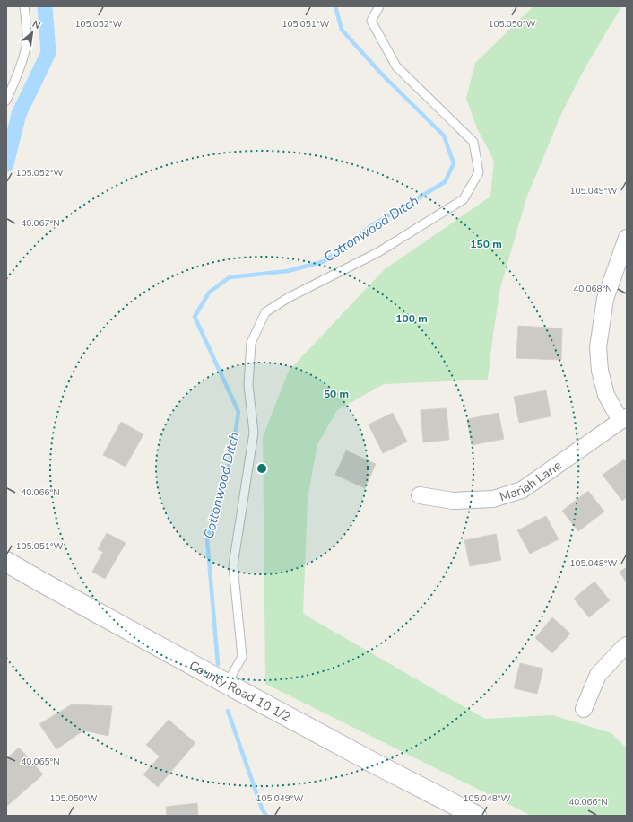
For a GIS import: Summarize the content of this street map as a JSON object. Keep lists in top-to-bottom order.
{
  "streets": {
    "street": ["Mariah Lane", "County Road 10 1/2"]
  },
  "water": ["Cottonwood Ditch"],
  "north": "top right",
  "coordinates": [
    "105.052°W",
    "105.051°W",
    "105.050°W",
    "105.049°W",
    "40.067°N",
    "40.068°N",
    "40.066°N",
    "105.048°W",
    "40.065°N"
  ],
  "rings": ["150 m", "100 m", "50 m"]
}
